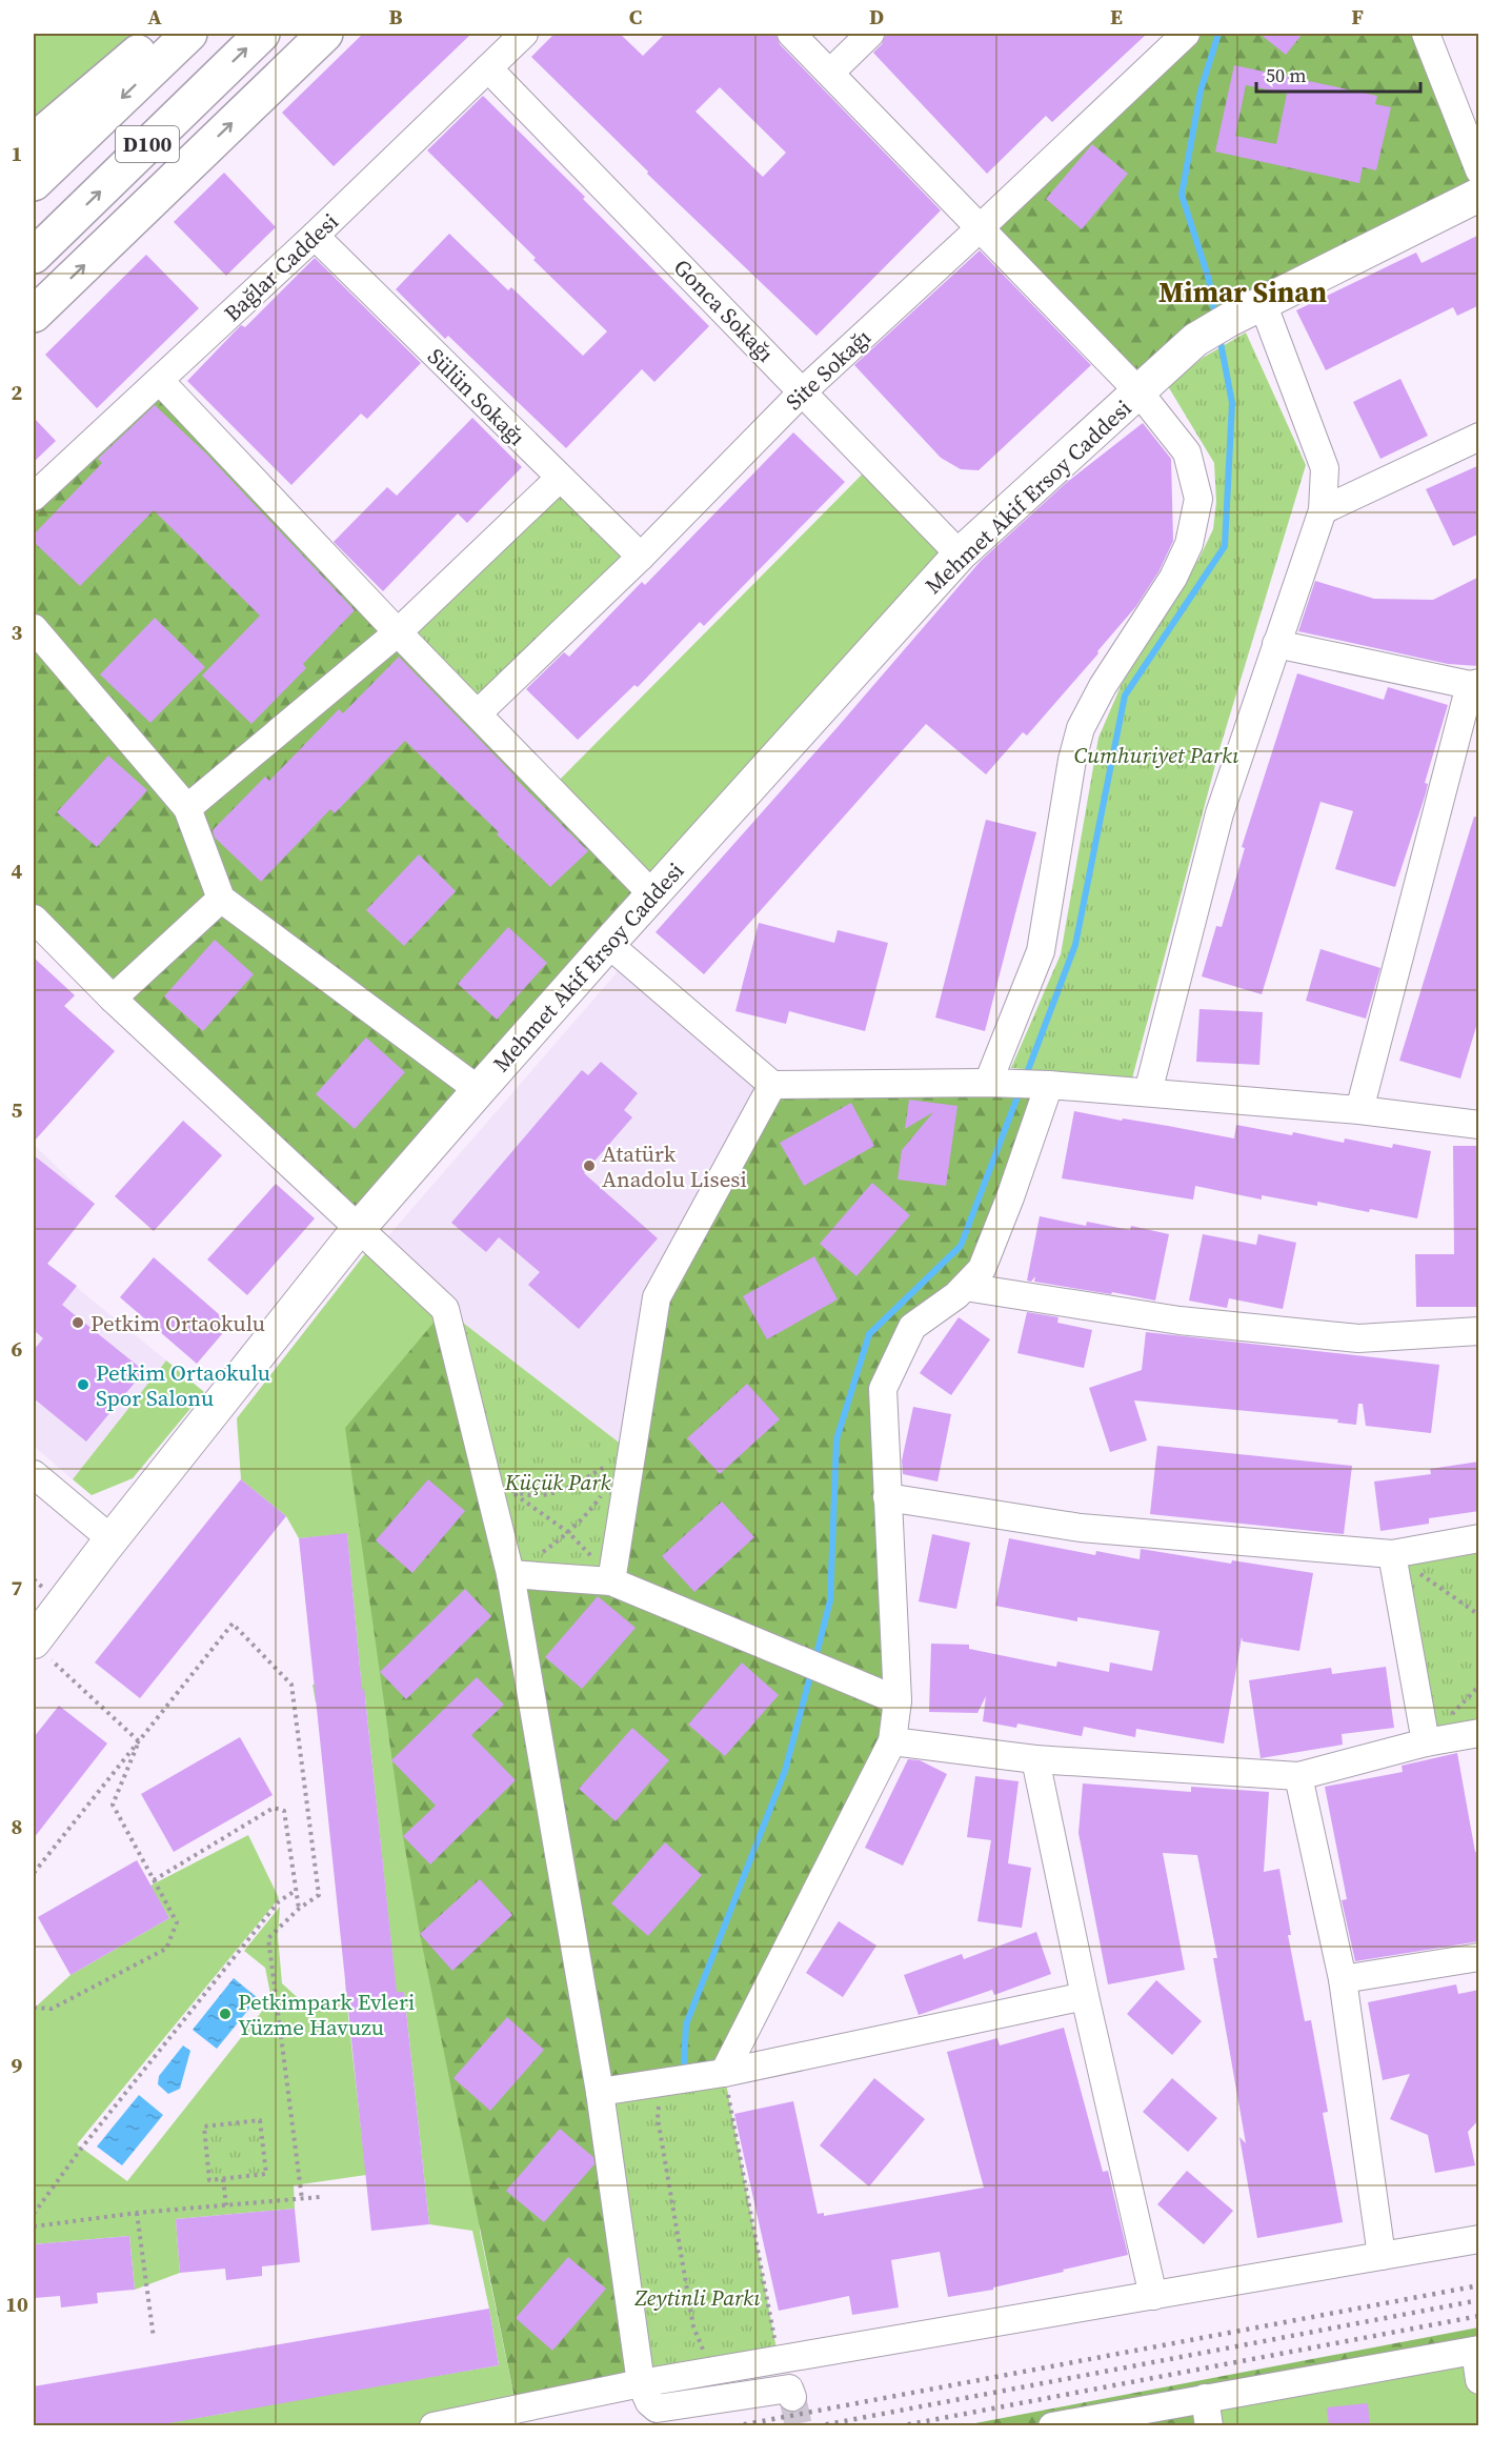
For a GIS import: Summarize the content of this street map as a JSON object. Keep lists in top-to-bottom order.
{
  "streets": {
    "highway": ["D100"],
    "main road": ["Mehmet Akif Ersoy Caddesi"],
    "street": [
      "Bağlar Caddesi",
      "Gonca Sokağı",
      "Site Sokağı",
      "Sülün Sokağı"
    ]
  },
  "crossings": [
    ["Bağlar Caddesi", "Gonca Sokağı"],
    ["Bağlar Caddesi", "Sülün Sokağı"],
    ["Gonca Sokağı", "Site Sokağı"],
    ["Gonca Sokağı", "Mehmet Akif Ersoy Caddesi"],
    ["Site Sokağı", "Sülün Sokağı"]
  ],
  "districts": ["Mimar Sinan"],
  "parks": ["Cumhuriyet Parkı", "Küçük Park", "Zeytinli Parkı"],
  "places": [
    "Atatürk Anadolu Lisesi",
    "Petkim Ortaokulu",
    "Petkim Ortaokulu Spor Salonu",
    "Petkimpark Evleri Yüzme Havuzu"
  ],
  "scale_bar": "50 m",
  "grid": {
    "columns": [
      "A",
      "B",
      "C",
      "D",
      "E",
      "F"
    ],
    "rows": [
      "1",
      "2",
      "3",
      "4",
      "5",
      "6",
      "7",
      "8",
      "9",
      "10"
    ]
  }
}
